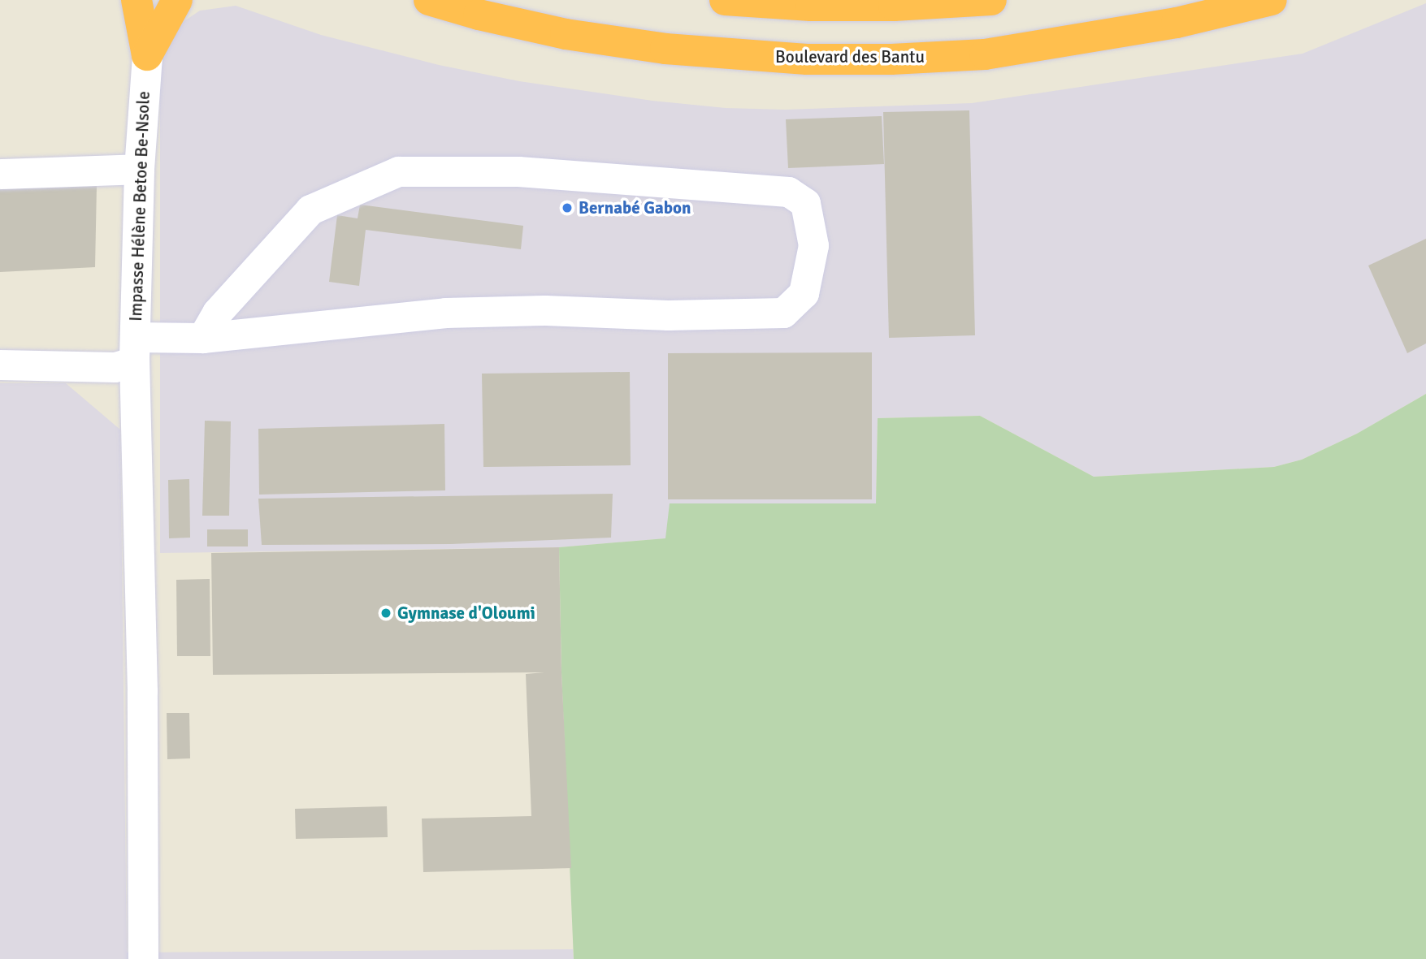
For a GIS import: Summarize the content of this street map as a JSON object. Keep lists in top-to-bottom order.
{
  "streets": {
    "highway": ["Boulevard des Bantu"],
    "street": ["Impasse Hélène Betoe Be-Nsole"]
  },
  "places": ["Bernabé Gabon", "Gymnase d'Oloumi"]
}
